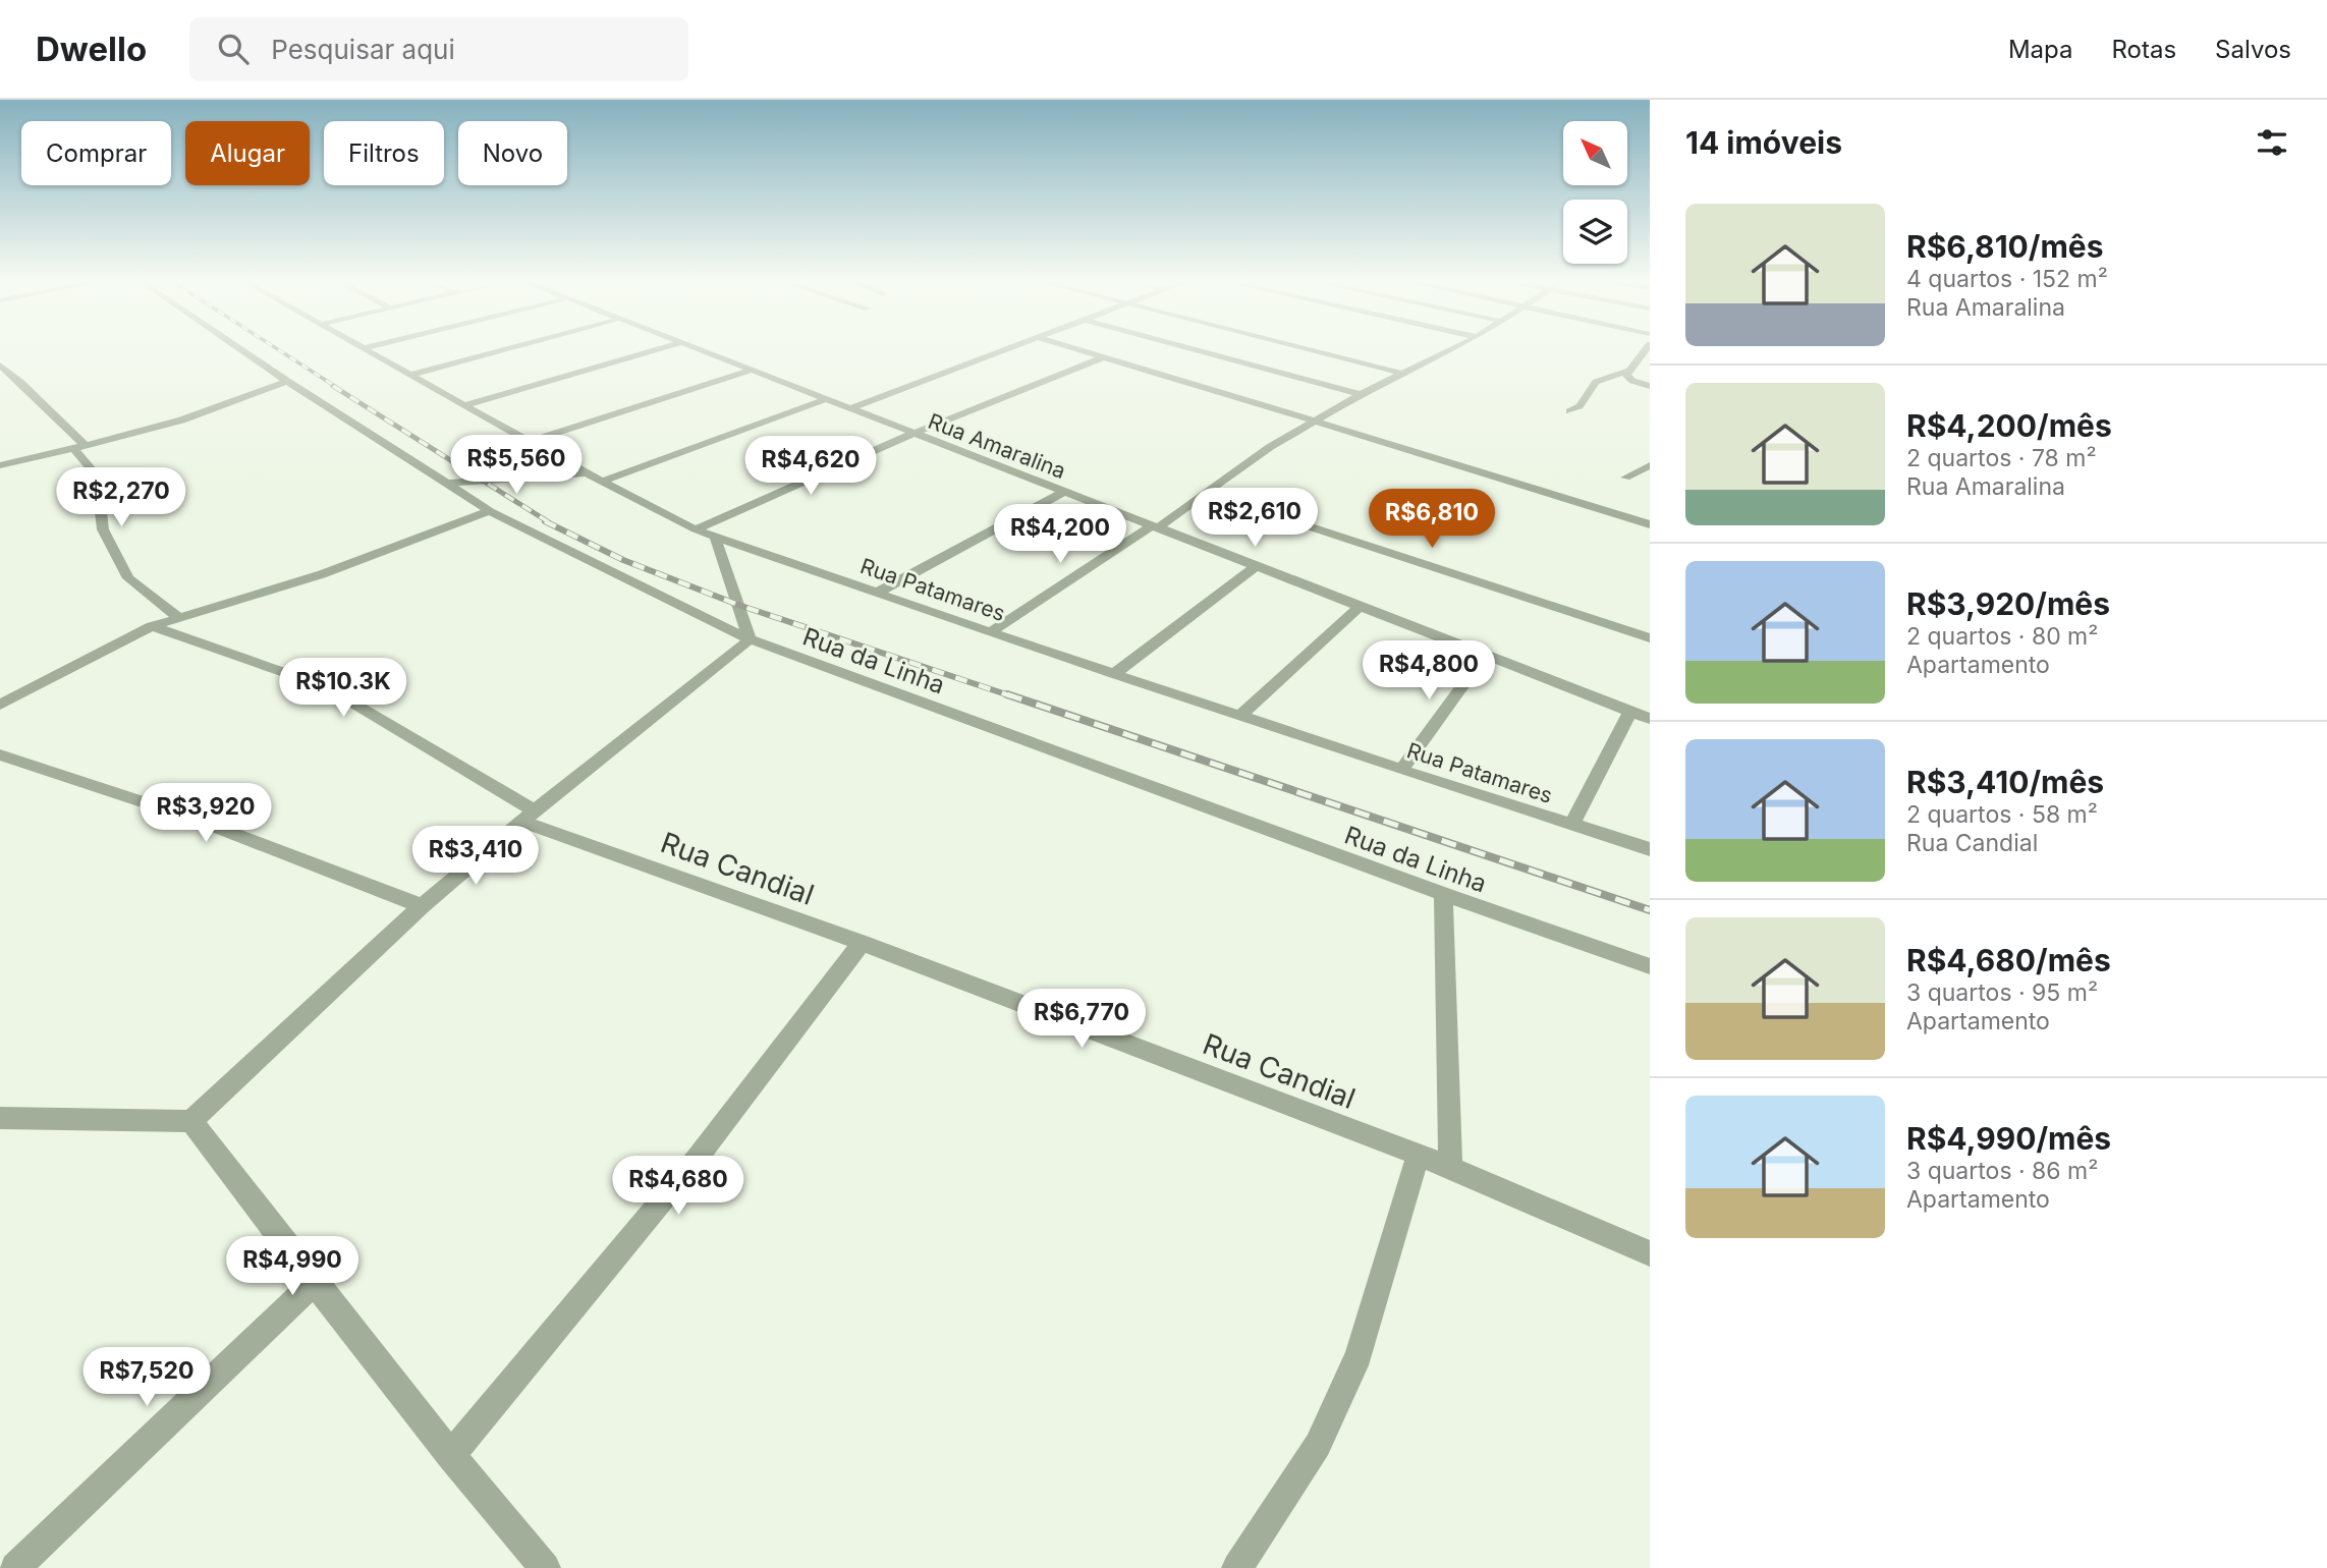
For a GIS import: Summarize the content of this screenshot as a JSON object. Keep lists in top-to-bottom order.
{
  "streets": {
    "street": [
      "Rua Amaralina",
      "Rua Patamares",
      "Rua da Linha",
      "Rua Candial"
    ]
  },
  "north": "top left",
  "page": {
    "header": "Dwello",
    "search": "Pesquisar aqui",
    "nav": ["Mapa", "Rotas", "Salvos"],
    "heading": "14 imóveis",
    "chip": [
      "Comprar",
      "Alugar",
      "Filtros",
      "Novo"
    ],
    "list": [
      {
        "name": "R$6,810/mês",
        "note": "4 quartos · 152 m² · Rua Amaralina"
      },
      {
        "name": "R$4,200/mês",
        "note": "2 quartos · 78 m² · Rua Amaralina"
      },
      {
        "name": "R$3,920/mês",
        "note": "2 quartos · 80 m² · Apartamento"
      },
      {
        "name": "R$3,410/mês",
        "note": "2 quartos · 58 m² · Rua Candial"
      },
      {
        "name": "R$4,680/mês",
        "note": "3 quartos · 95 m² · Apartamento"
      },
      {
        "name": "R$4,990/mês",
        "note": "3 quartos · 86 m² · Apartamento"
      }
    ],
    "price": [
      "R$5,560",
      "R$4,620",
      "R$2,270",
      "R$2,610",
      "R$6,810",
      "R$4,200",
      "R$4,800",
      "R$10.3K",
      "R$3,920",
      "R$3,410",
      "R$6,770",
      "R$4,680",
      "R$4,990",
      "R$7,520"
    ]
  }
}
